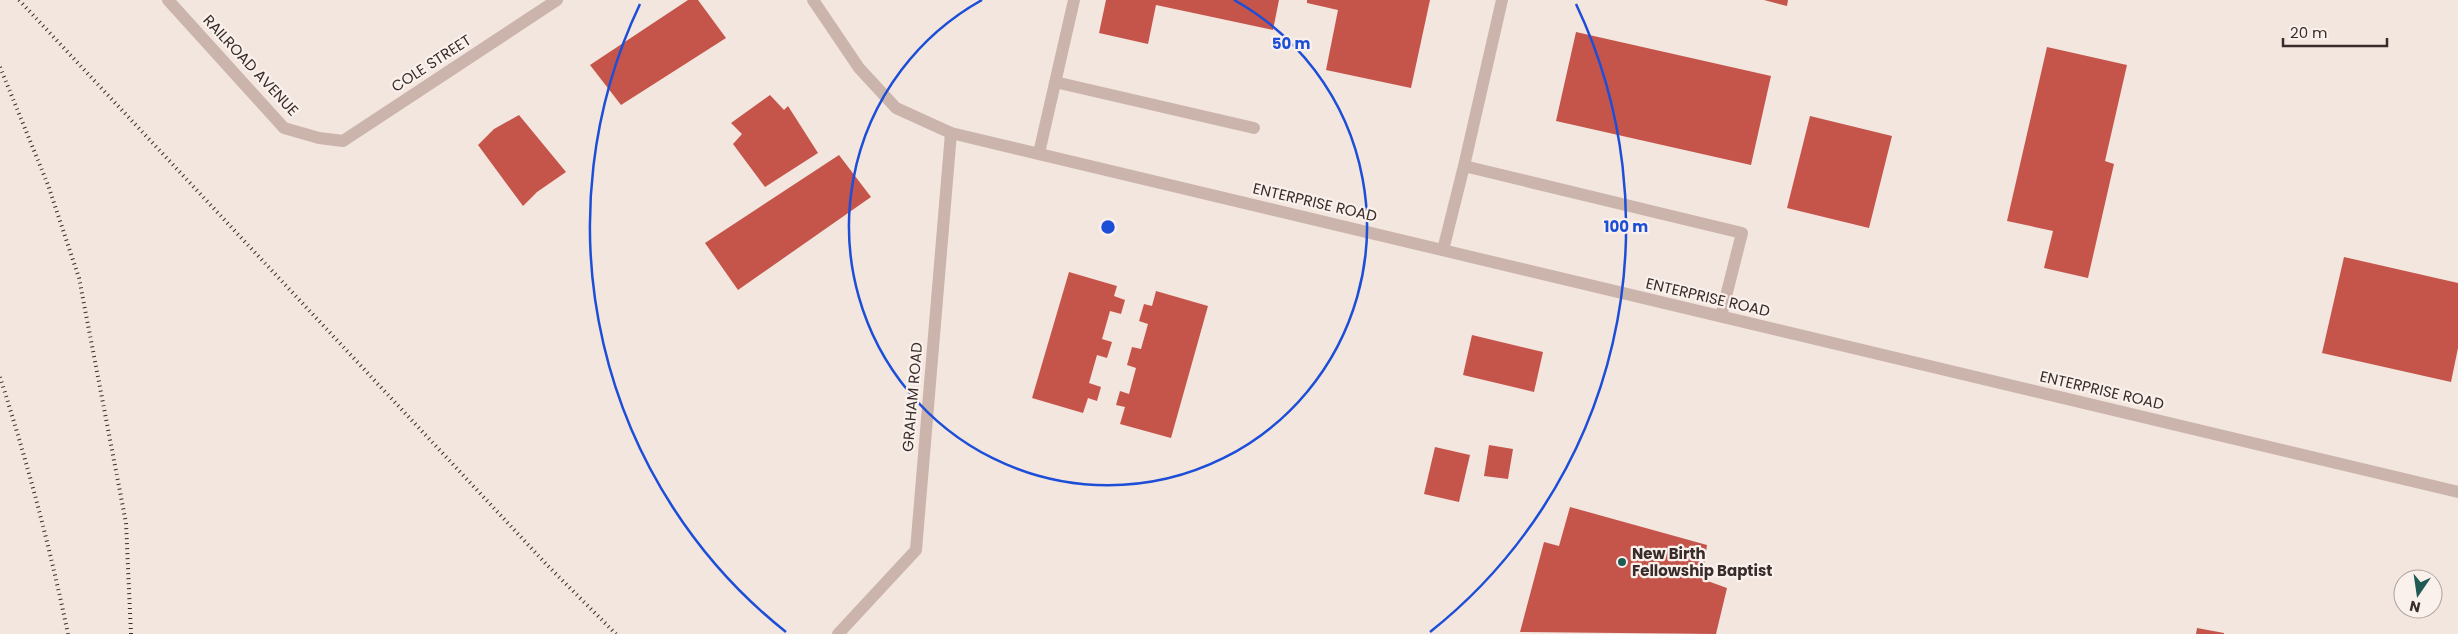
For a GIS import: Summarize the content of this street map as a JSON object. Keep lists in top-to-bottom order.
{
  "streets": {
    "street": [
      "COLE STREET",
      "RAILROAD AVENUE",
      "ENTERPRISE ROAD",
      "GRAHAM ROAD"
    ]
  },
  "crossings": [
    ["COLE STREET", "RAILROAD AVENUE"],
    ["ENTERPRISE ROAD", "GRAHAM ROAD"]
  ],
  "places": ["New Birth Fellowship Baptist"],
  "scale_bar": "20 m",
  "north": "bottom",
  "rings": ["50 m", "100 m"]
}
